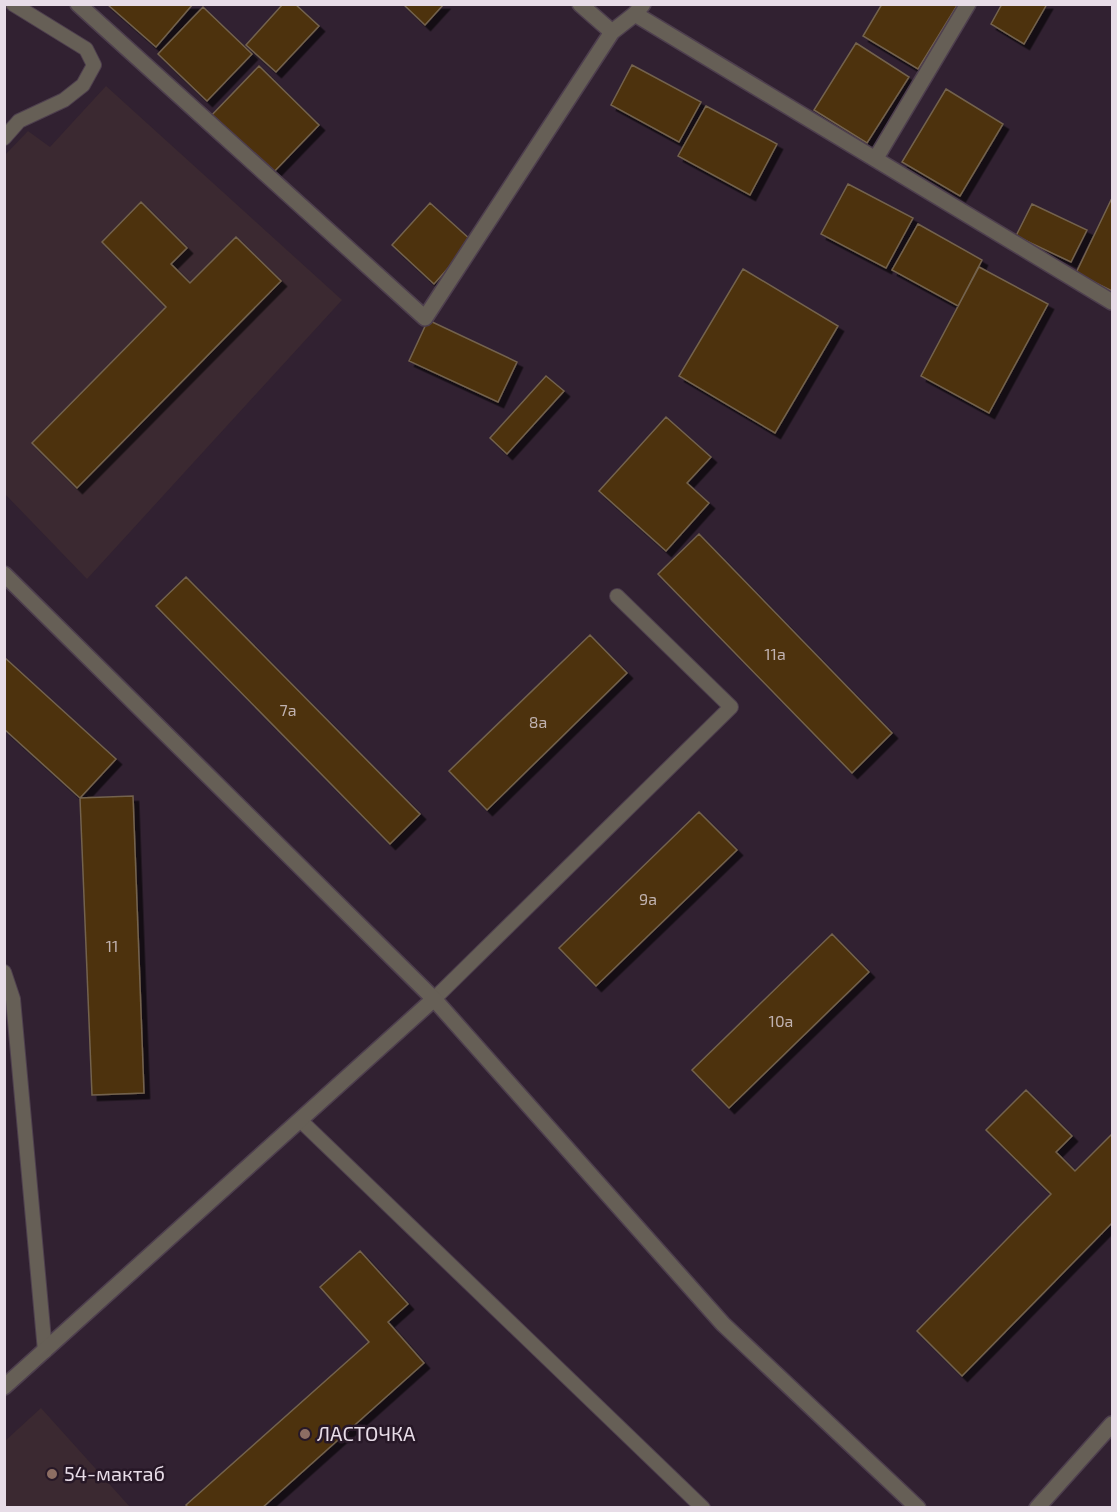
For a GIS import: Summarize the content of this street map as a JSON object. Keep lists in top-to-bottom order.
{
  "places": ["ЛАСТОЧКА", "54-мактаб"],
  "house_numbers": [
    "11a",
    "7a",
    "8a",
    "9a",
    "11",
    "10a"
  ]
}
